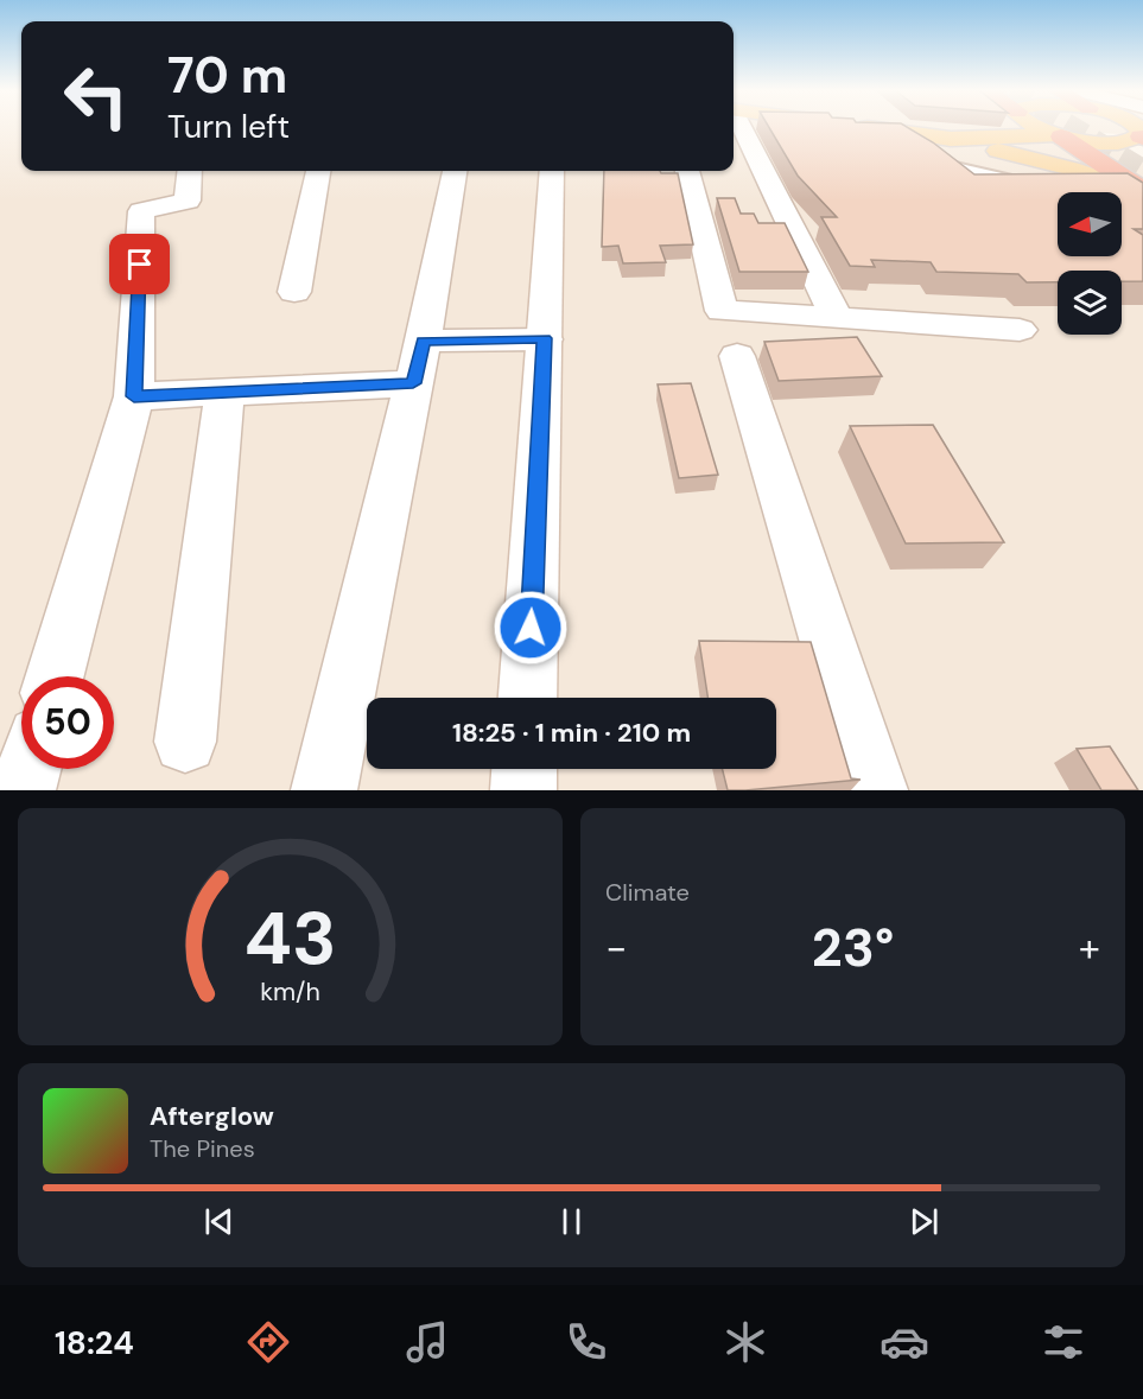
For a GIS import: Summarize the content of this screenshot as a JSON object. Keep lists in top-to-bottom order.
{
  "north": "left",
  "page": {
    "turn": ["70 m", "Turn left"],
    "limit": "50",
    "trip": "18:25 · 1 min · 210 m",
    "tile": "Climate",
    "heat": ["−", "23°", "+"],
    "song": ["Afterglow", "The Pines"],
    "tabs": "18:24",
    "gauge": ["43", "km/h"]
  }
}
